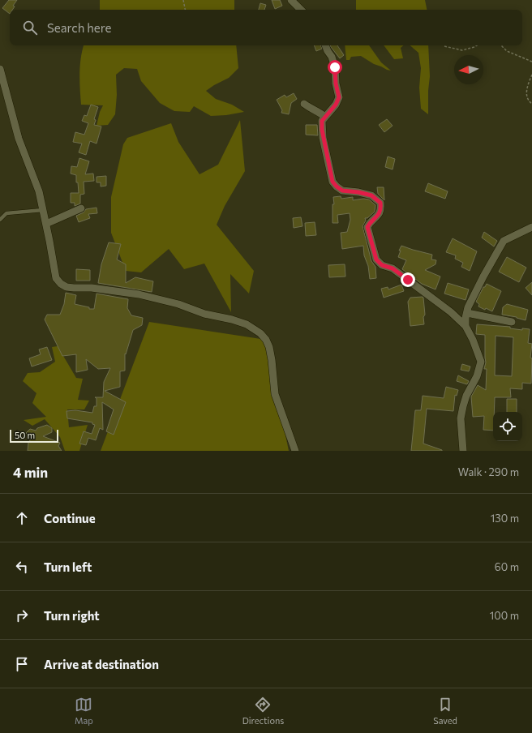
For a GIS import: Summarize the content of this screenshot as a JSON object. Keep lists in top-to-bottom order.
{
  "scale_bar": "50 m",
  "north": "left",
  "page": {
    "search": "Search here",
    "scale": "50 m",
    "heading": ["4 min", "Walk · 290 m"],
    "list": [
      ["Continue", "130 m"],
      ["Turn left", "60 m"],
      ["Turn right", "100 m"],
      "Arrive at destination"
    ],
    "nav": ["Map", "Directions", "Saved"]
  }
}
